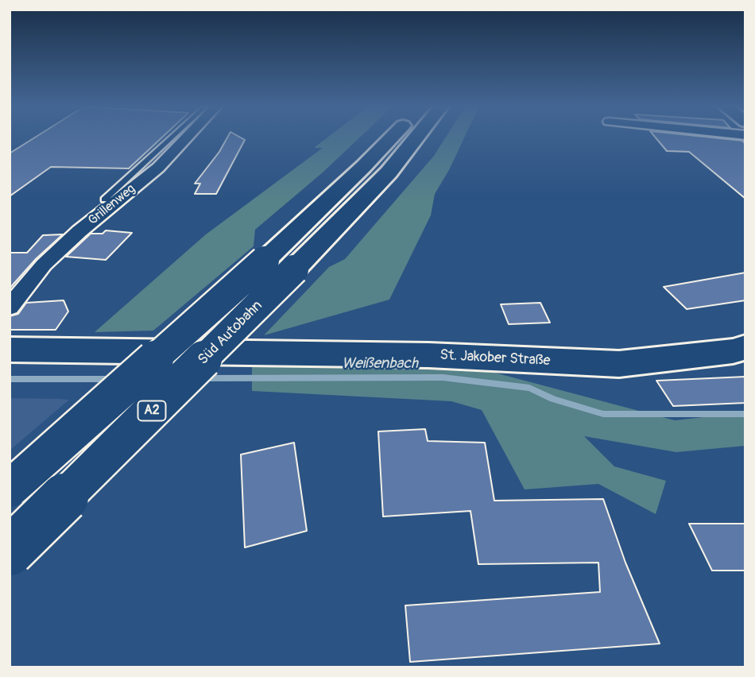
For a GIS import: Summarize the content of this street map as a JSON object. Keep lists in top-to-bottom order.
{
  "streets": {
    "main road": ["Süd Autobahn", "St. Jakober Straße", "A2"],
    "street": ["Grillenweg"]
  },
  "water": ["Weißenbach"]
}
